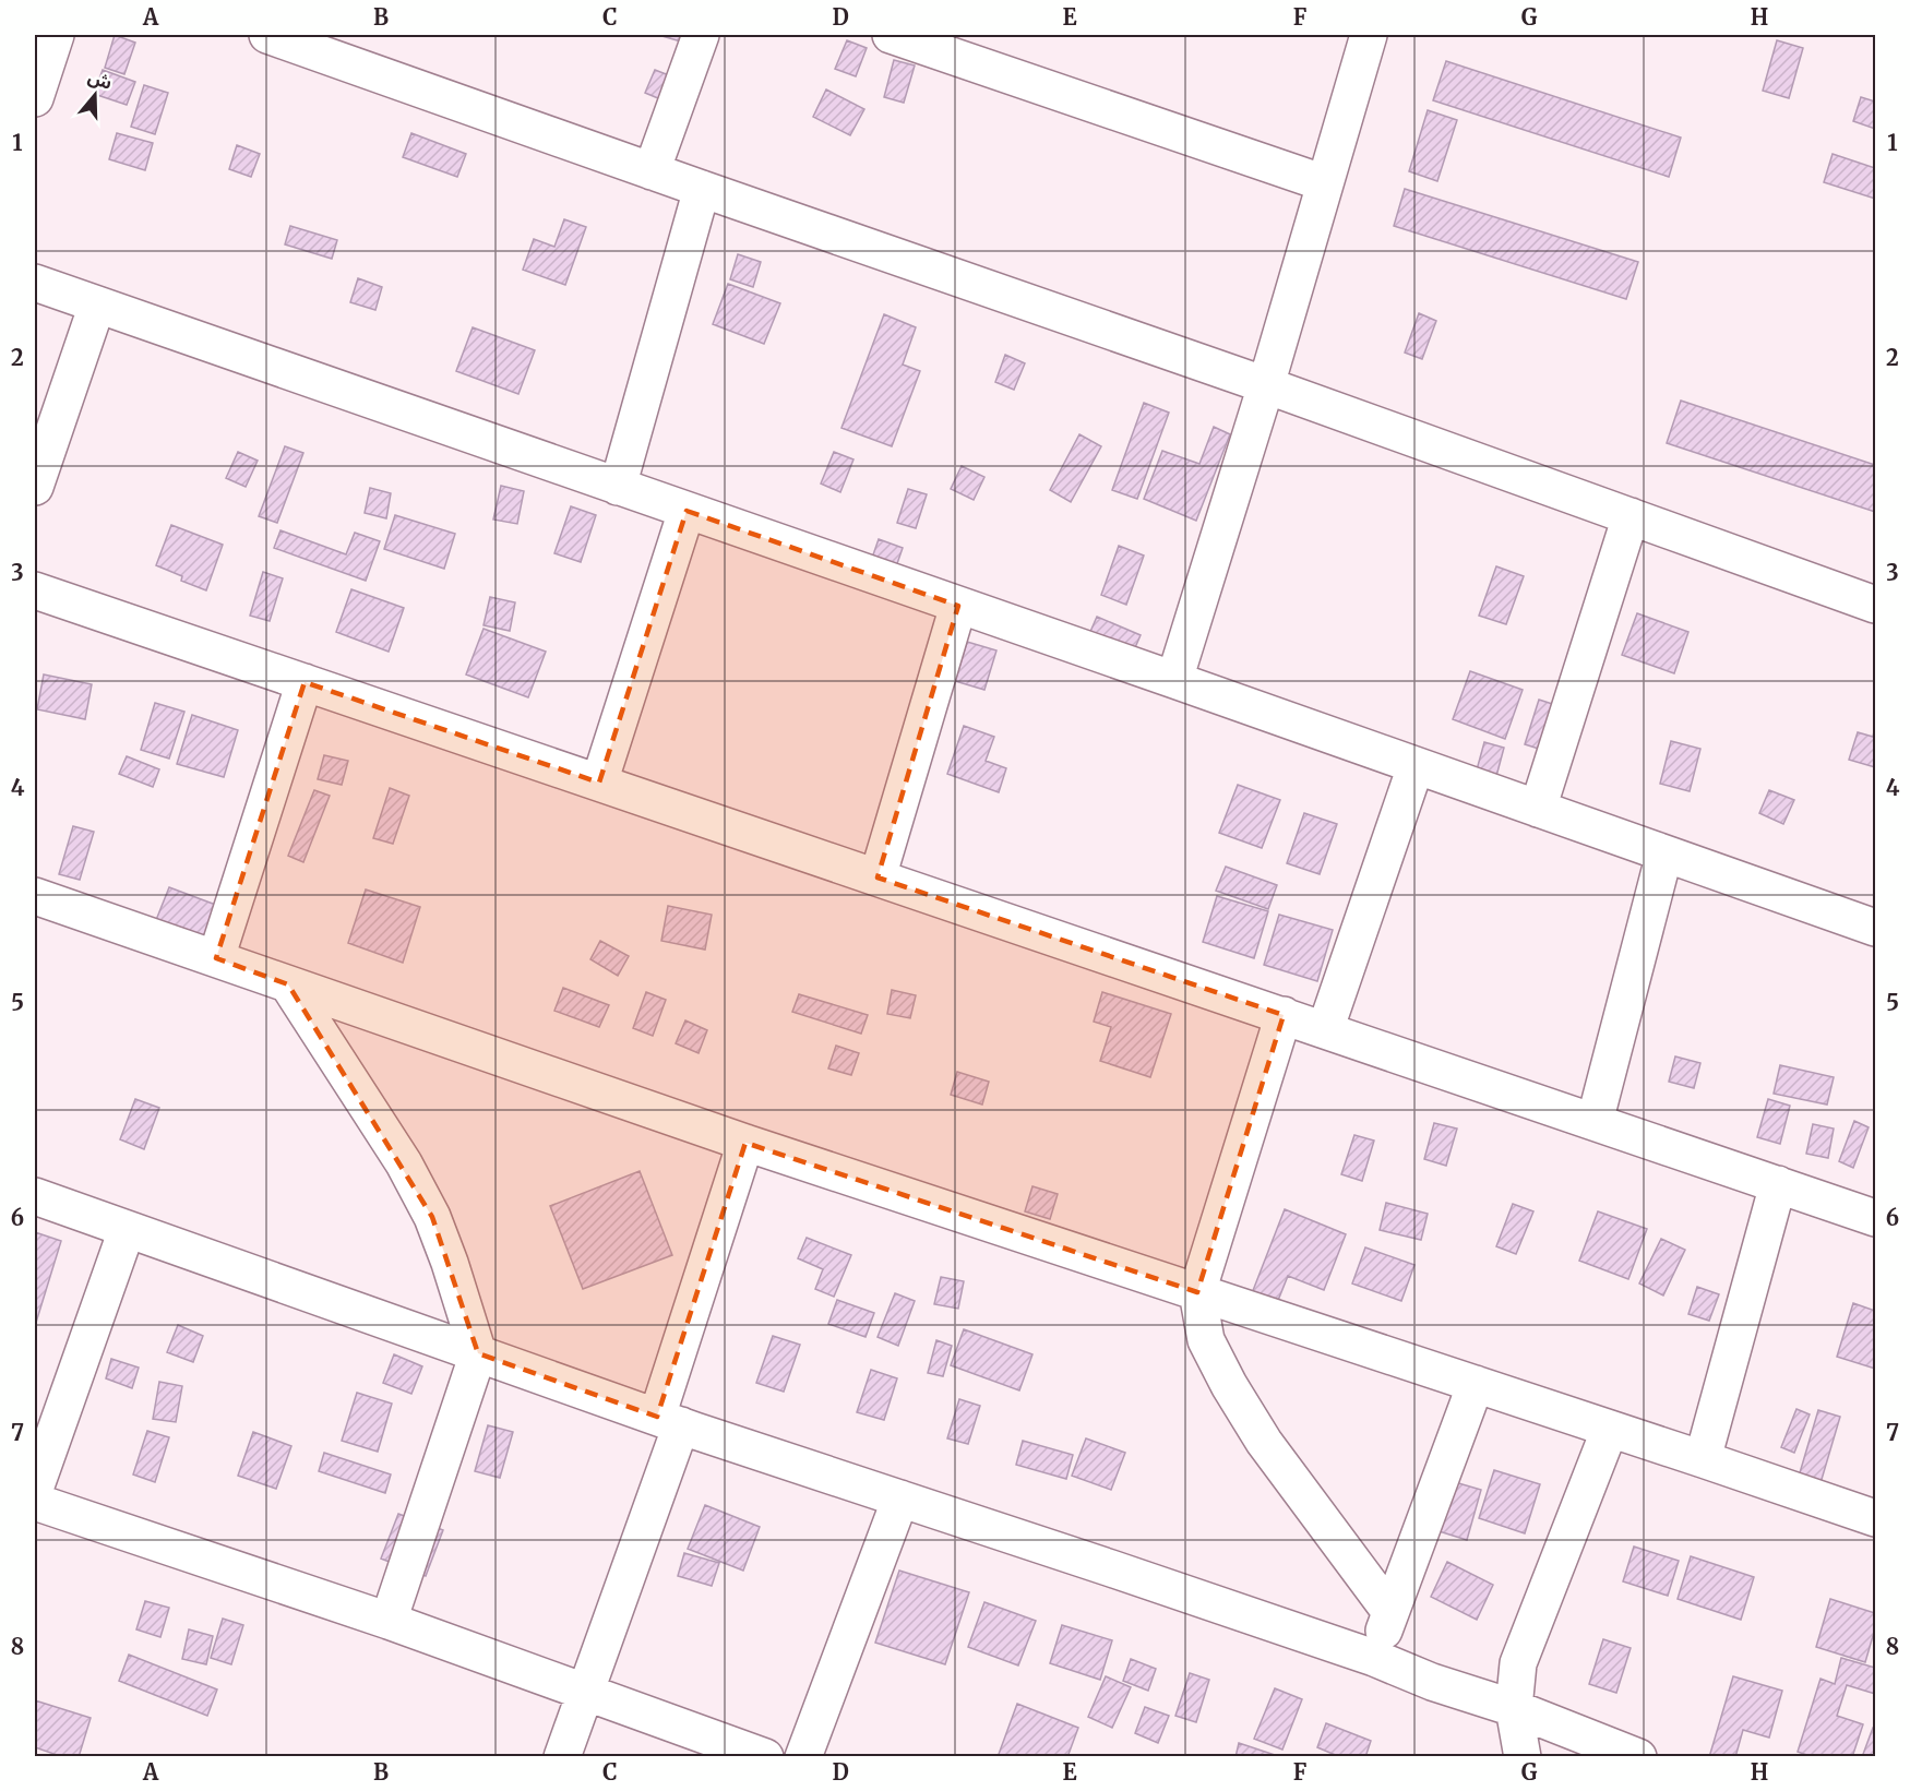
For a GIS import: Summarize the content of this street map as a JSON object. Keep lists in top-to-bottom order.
{
  "north": "top",
  "grid": {
    "columns": [
      "A",
      "B",
      "C",
      "D",
      "E",
      "F",
      "G",
      "H"
    ],
    "rows": [
      "1",
      "2",
      "3",
      "4",
      "5",
      "6",
      "7",
      "8"
    ]
  }
}
